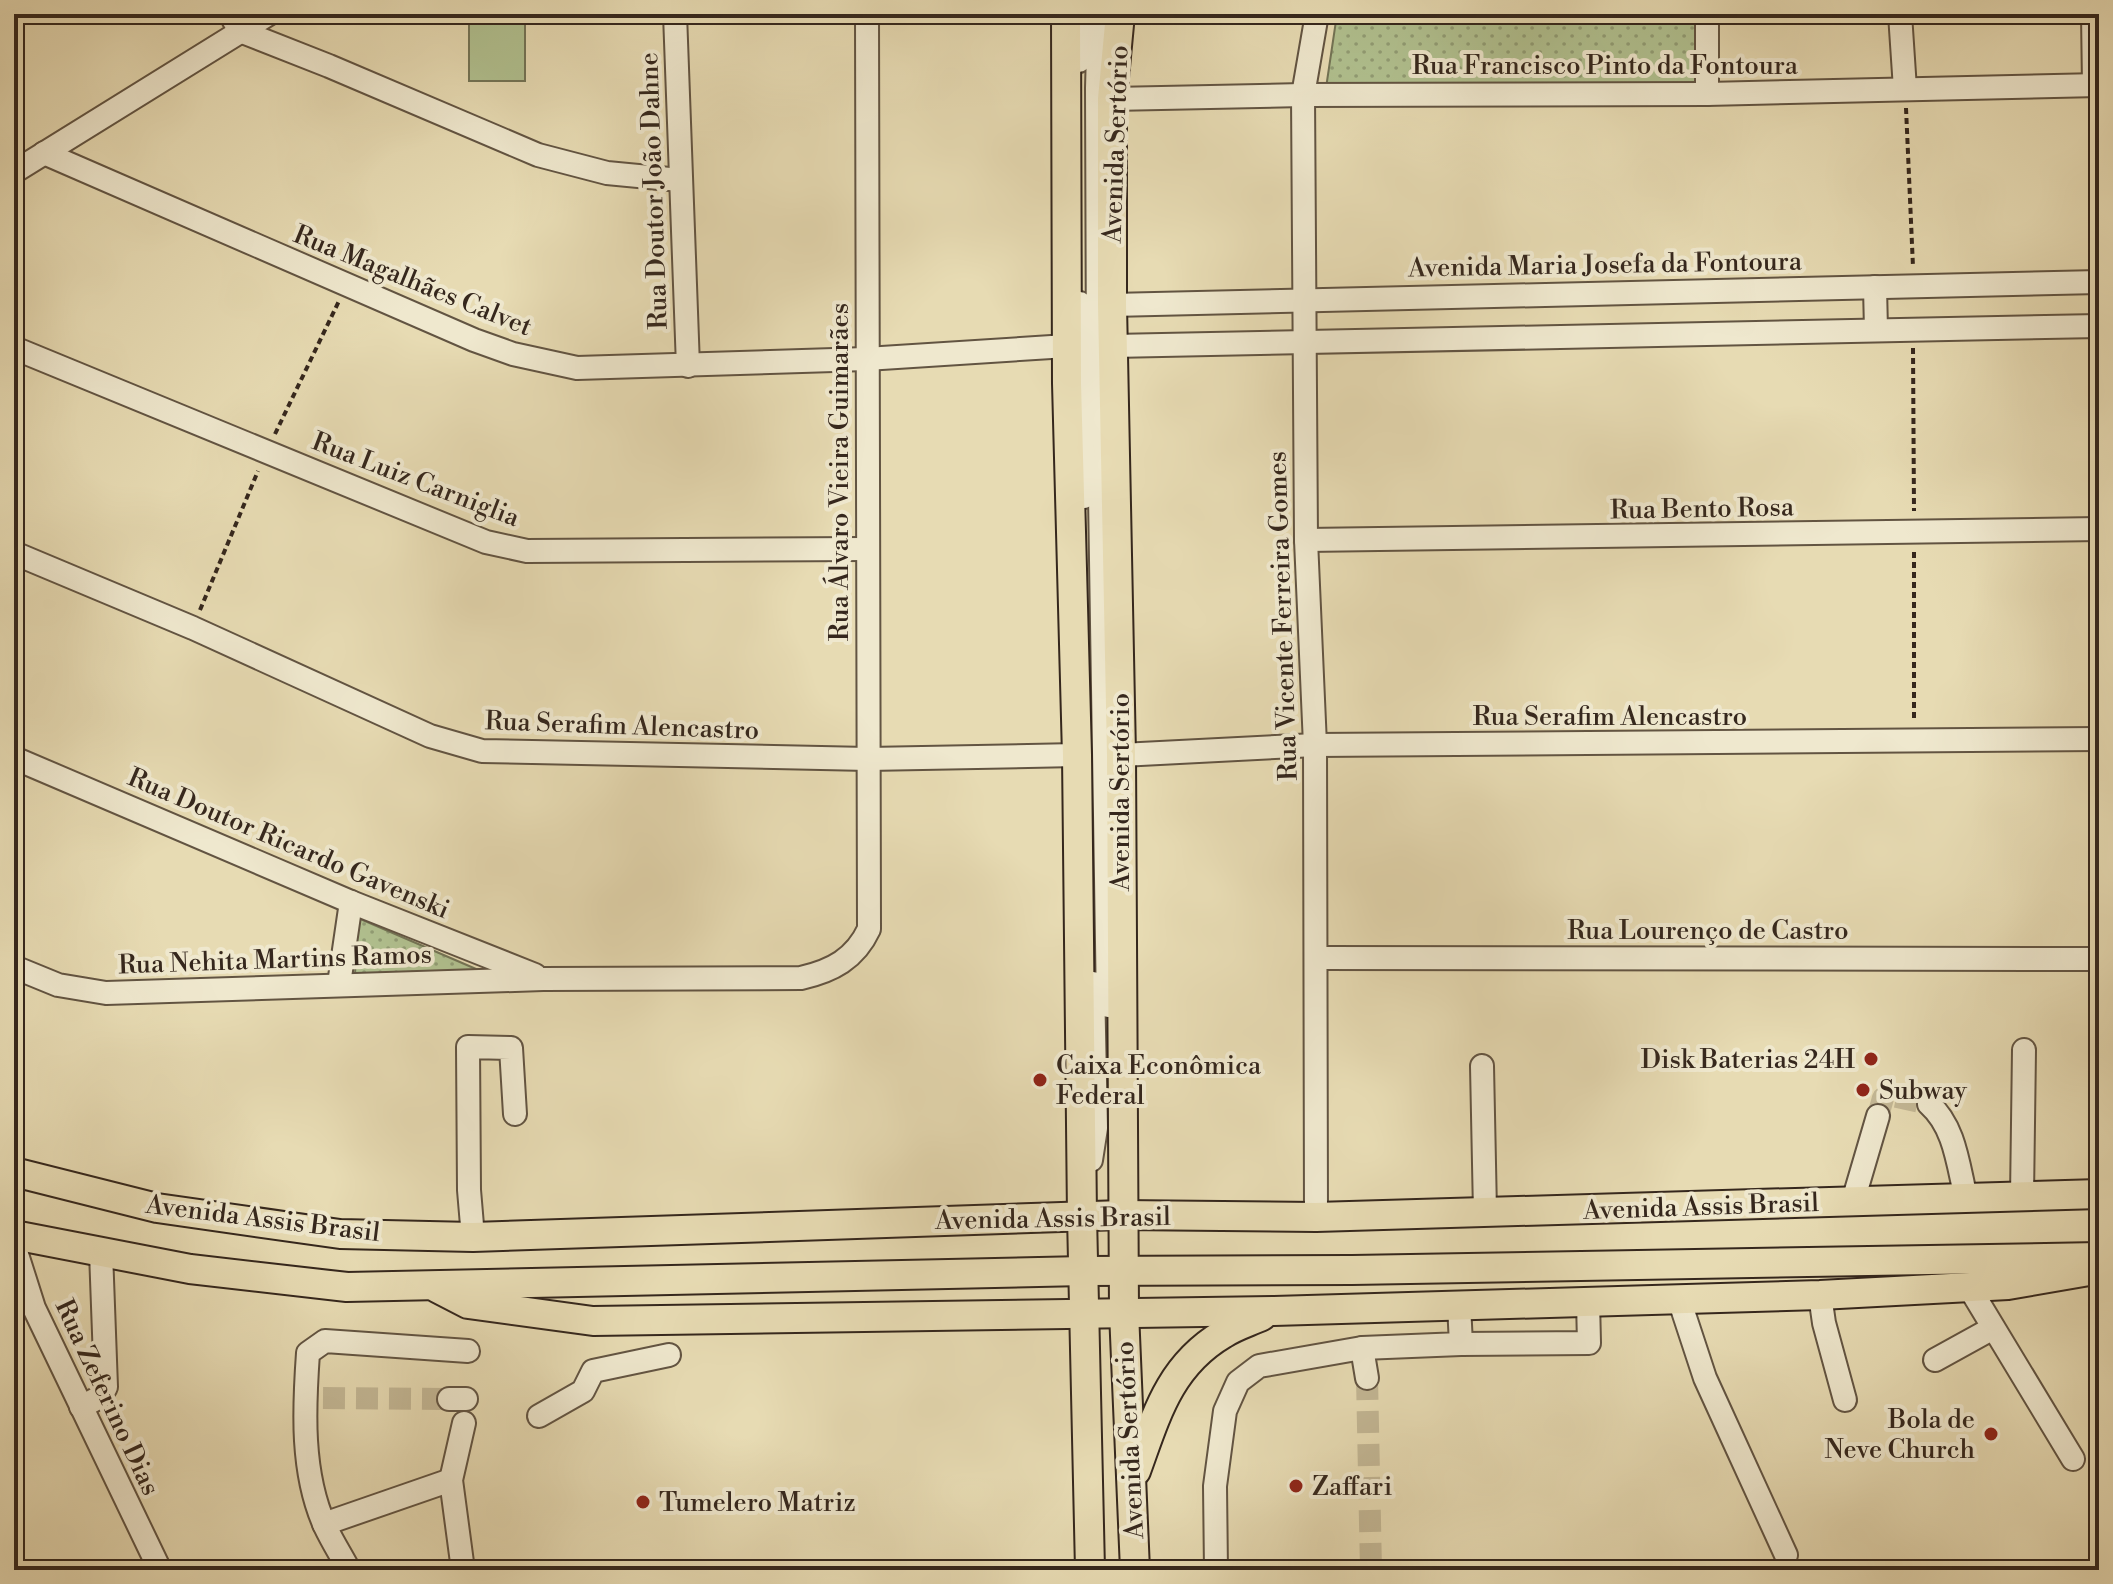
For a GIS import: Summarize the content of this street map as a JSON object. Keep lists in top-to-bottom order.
{
  "streets": {
    "main road": ["Avenida Sertório", "Avenida Assis Brasil"],
    "street": [
      "Rua Francisco Pinto da Fontoura",
      "Rua Doutor João Dahne",
      "Avenida Maria Josefa da Fontoura",
      "Rua Magalhães Calvet",
      "Rua Álvaro Vieira Guimarães",
      "Rua Luiz Carniglia",
      "Rua Bento Rosa",
      "Rua Vicente Ferreira Gomes",
      "Rua Serafim Alencastro",
      "Rua Doutor Ricardo Gavenski",
      "Rua Lourenço de Castro",
      "Rua Nehita Martins Ramos",
      "Rua Zeferino Dias"
    ]
  },
  "crossings": [
    ["Rua Francisco Pinto da Fontoura", "Avenida Sertório"],
    ["Rua Francisco Pinto da Fontoura", "Rua Vicente Ferreira Gomes"],
    ["Avenida Sertório", "Avenida Maria Josefa da Fontoura"],
    ["Avenida Sertório", "Rua Magalhães Calvet"],
    ["Avenida Sertório", "Rua Serafim Alencastro"],
    ["Avenida Sertório", "Avenida Assis Brasil"],
    ["Rua Doutor João Dahne", "Rua Magalhães Calvet"],
    ["Avenida Maria Josefa da Fontoura", "Rua Vicente Ferreira Gomes"],
    ["Rua Magalhães Calvet", "Rua Álvaro Vieira Guimarães"],
    ["Rua Álvaro Vieira Guimarães", "Rua Luiz Carniglia"],
    ["Rua Álvaro Vieira Guimarães", "Rua Serafim Alencastro"],
    ["Rua Álvaro Vieira Guimarães", "Rua Nehita Martins Ramos"],
    ["Rua Bento Rosa", "Rua Vicente Ferreira Gomes"],
    ["Rua Vicente Ferreira Gomes", "Rua Serafim Alencastro"],
    ["Rua Vicente Ferreira Gomes", "Rua Lourenço de Castro"],
    ["Rua Vicente Ferreira Gomes", "Avenida Assis Brasil"],
    ["Rua Doutor Ricardo Gavenski", "Rua Nehita Martins Ramos"]
  ],
  "places": [
    "Disk Baterias 24H",
    "Caixa Econômica Federal",
    "Subway",
    "Bola de Neve Church",
    "Zaffari",
    "Tumelero Matriz"
  ]
}
